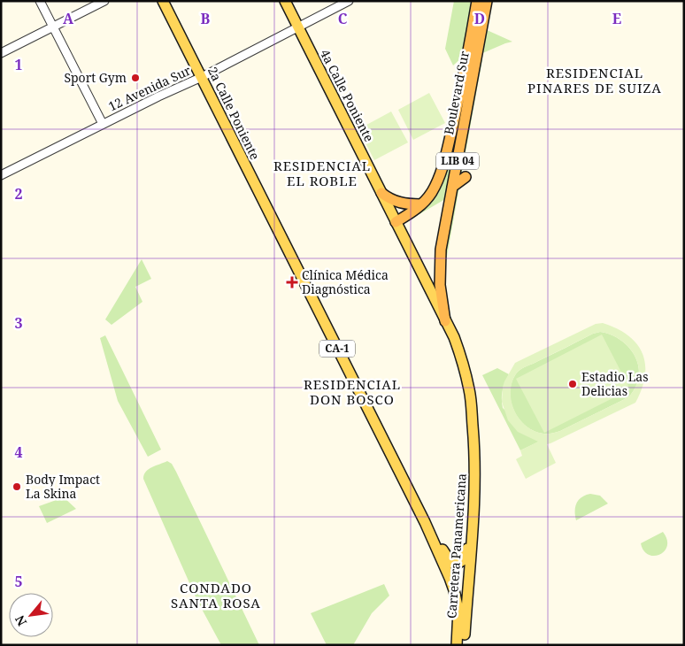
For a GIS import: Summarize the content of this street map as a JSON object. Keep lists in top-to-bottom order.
{
  "streets": {
    "highway": ["Boulevard Sur", "LIB 04"],
    "main road": [
      "4a Calle Poniente",
      "2a Calle Poniente",
      "CA-1",
      "Carretera Panamericana"
    ],
    "street": ["12 Avenida Sur"]
  },
  "crossings": [
    ["12 Avenida Sur", "4a Calle Poniente"],
    ["12 Avenida Sur", "2a Calle Poniente"],
    ["Boulevard Sur", "4a Calle Poniente"],
    ["Boulevard Sur", "Carretera Panamericana"],
    ["4a Calle Poniente", "Carretera Panamericana"],
    ["2a Calle Poniente", "Carretera Panamericana"]
  ],
  "districts": [
    "RESIDENCIAL PINARES DE SUIZA",
    "RESIDENCIAL EL ROBLE",
    "RESIDENCIAL DON BOSCO",
    "CONDADO SANTA ROSA"
  ],
  "places": {
    "other": ["Sport Gym", "Estadio Las Delicias", "Body Impact La Skina"],
    "health": ["Clínica Médica Diagnóstica"]
  },
  "north": "bottom left",
  "grid": {
    "columns": [
      "A",
      "B",
      "C",
      "D",
      "E"
    ],
    "rows": [
      "1",
      "2",
      "3",
      "4",
      "5"
    ]
  }
}
